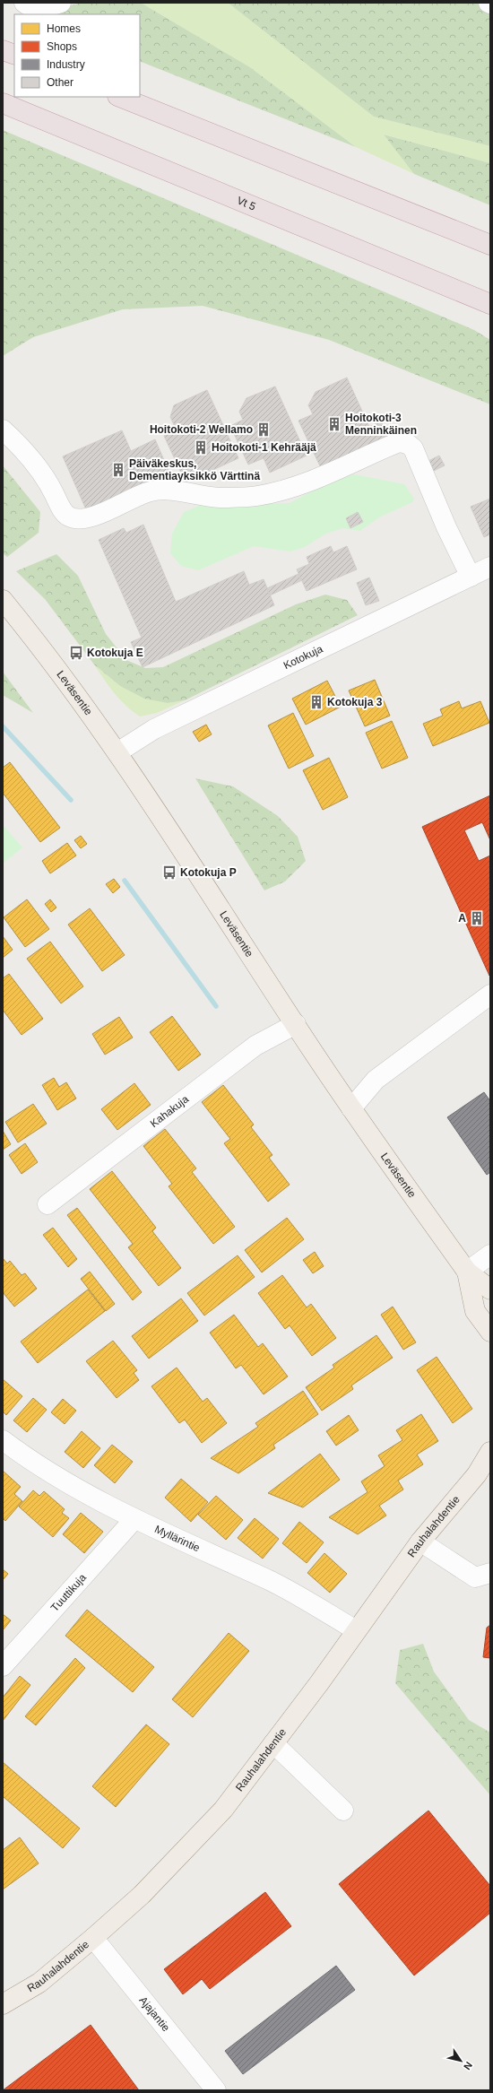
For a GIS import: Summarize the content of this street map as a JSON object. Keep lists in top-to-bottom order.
{
  "streets": {
    "highway": ["Vt 5"],
    "main road": ["Leväsentie", "Rauhalahdentie"],
    "street": [
      "Kotokuja",
      "Kahakuja",
      "Myllärintie",
      "Tuuttikuja",
      "Ajajantie"
    ]
  },
  "crossings": [
    ["Kotokuja", "Leväsentie"],
    ["Leväsentie", "Kahakuja"],
    ["Rauhalahdentie", "Myllärintie"],
    ["Rauhalahdentie", "Ajajantie"],
    ["Myllärintie", "Tuuttikuja"]
  ],
  "places": {
    "building": [
      "Hoitokoti-3 Menninkäinen",
      "Hoitokoti-2 Wellamo",
      "Hoitokoti-1 Kehrääjä",
      "Päiväkeskus, Dementiayksikkö Värttinä",
      "Kotokuja 3",
      "A"
    ],
    "bus stop": ["Kotokuja E", "Kotokuja P"]
  },
  "legend": [
    "Homes",
    "Shops",
    "Industry",
    "Other"
  ],
  "north": "bottom right"
}
